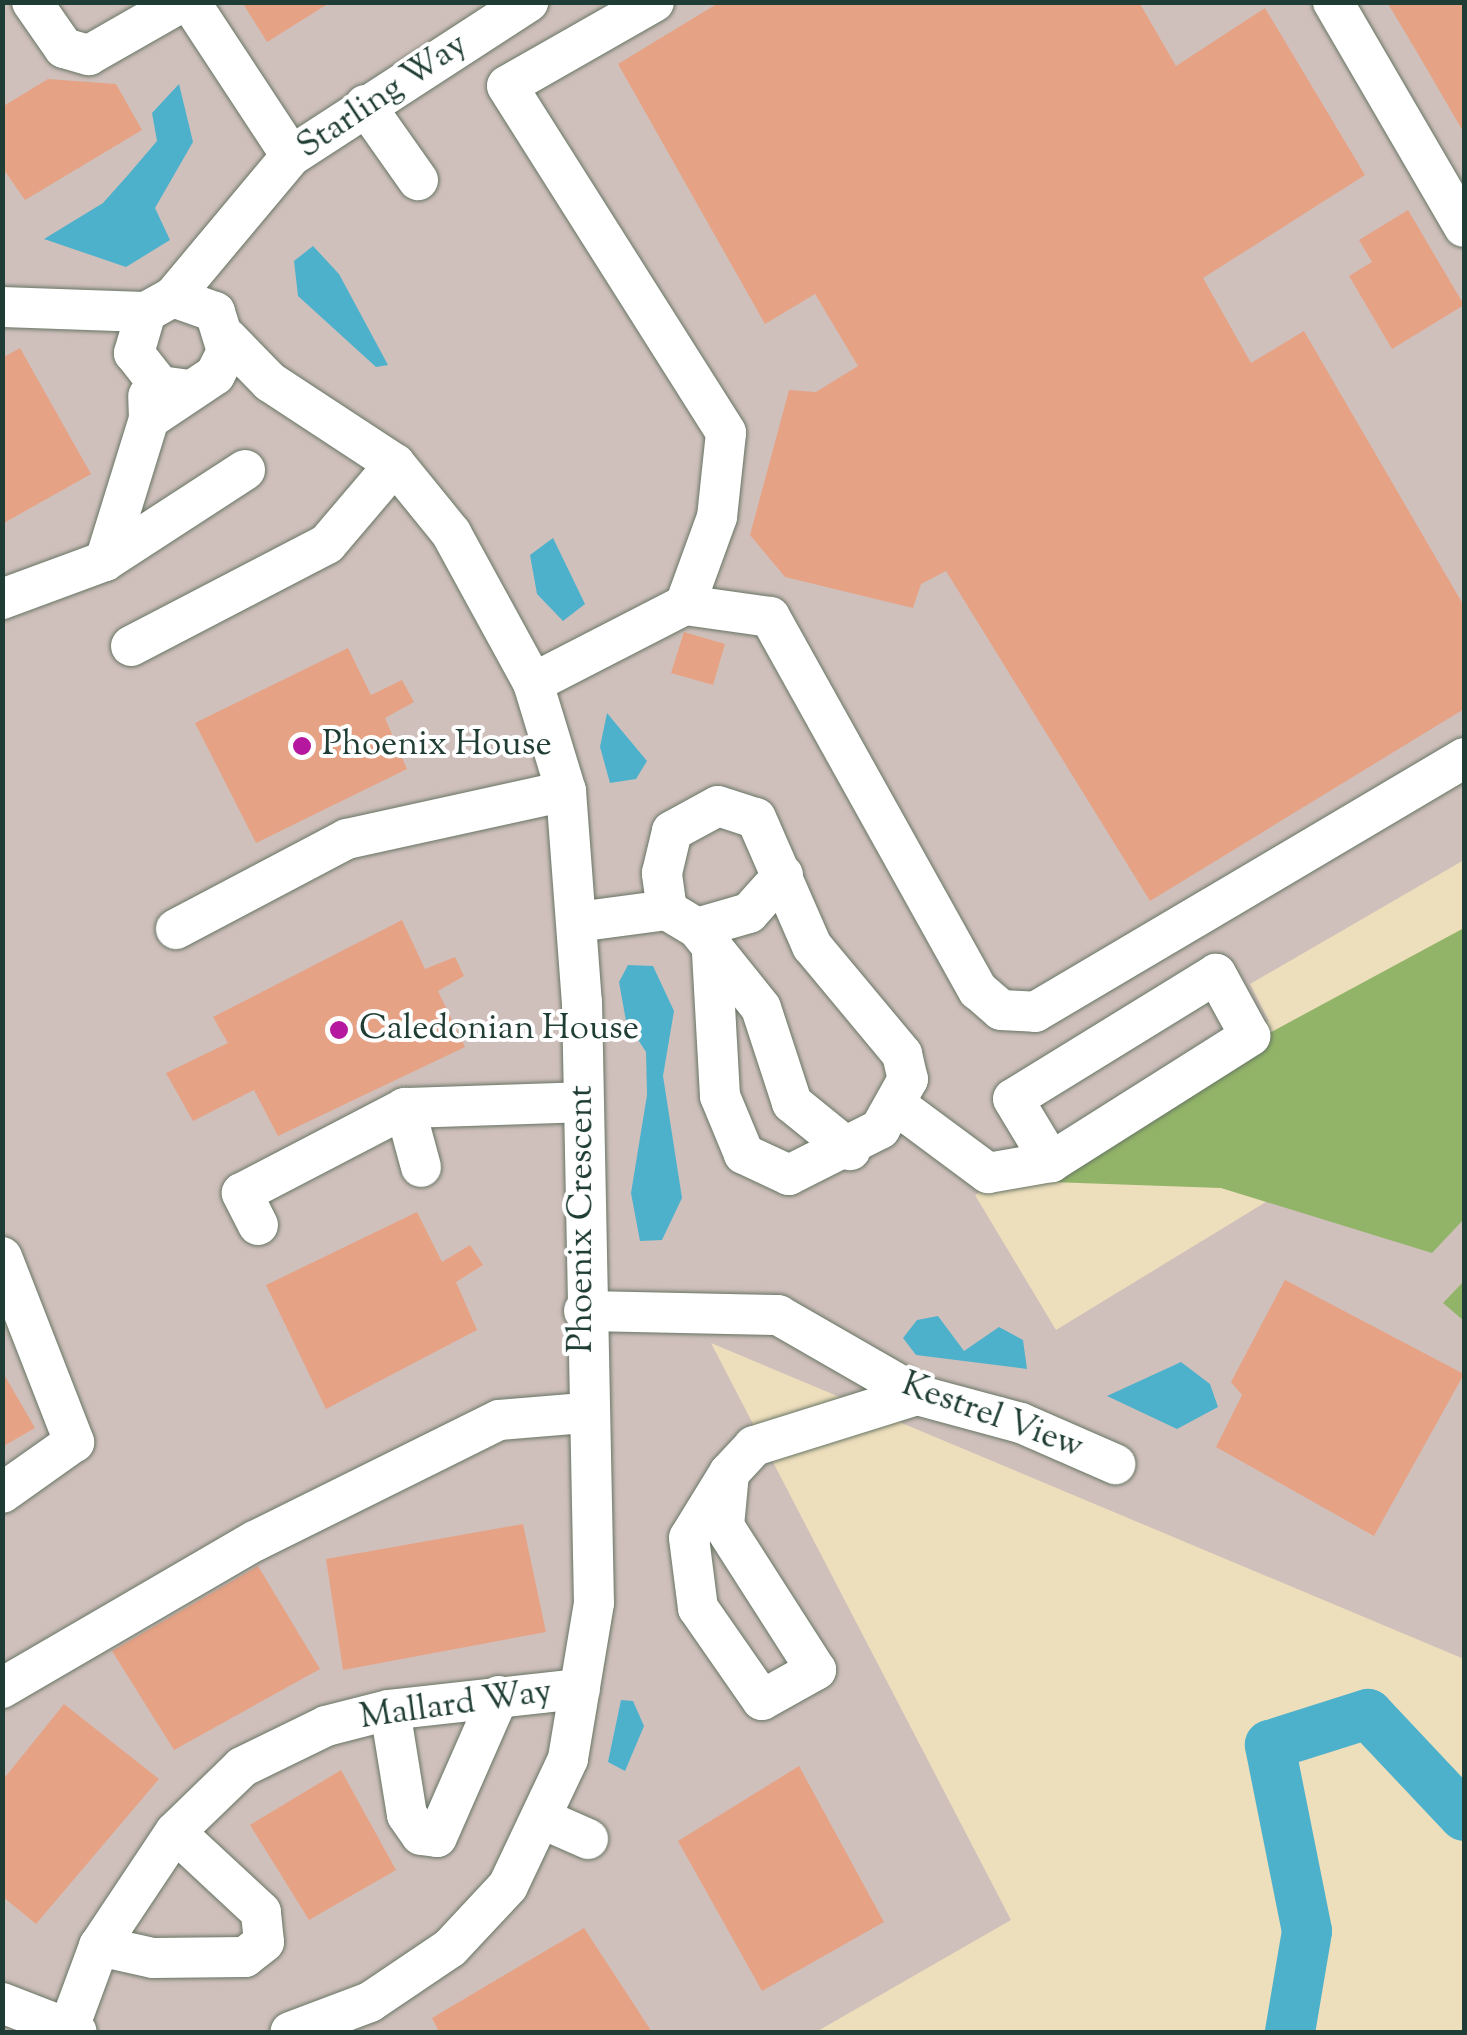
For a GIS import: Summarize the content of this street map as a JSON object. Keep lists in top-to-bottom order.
{
  "streets": {
    "street": [
      "Starling Way",
      "Phoenix Crescent",
      "Kestrel View",
      "Mallard Way"
    ]
  },
  "crossings": [
    ["Phoenix Crescent", "Kestrel View"],
    ["Phoenix Crescent", "Mallard Way"]
  ],
  "places": ["Phoenix House", "Caledonian House"]
}
